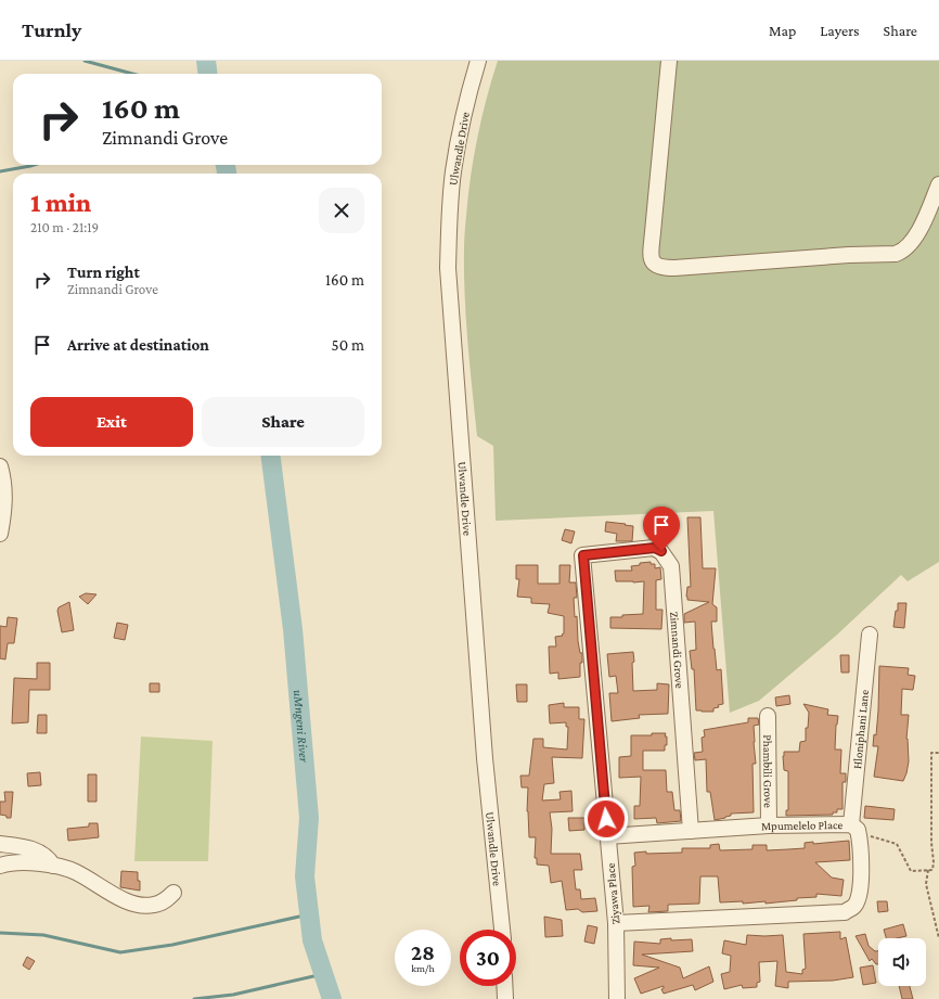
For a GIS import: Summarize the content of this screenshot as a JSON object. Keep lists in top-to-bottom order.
{
  "streets": {
    "street": [
      "Ulwandle Drive",
      "Zimnandi Grove",
      "Hloniphani Lane",
      "Phambili Grove",
      "Mpumelelo Place",
      "Ziyawa Place"
    ]
  },
  "crossings": [
    ["Zimnandi Grove", "Mpumelelo Place"],
    ["Zimnandi Grove", "Ziyawa Place"],
    ["Hloniphani Lane", "Mpumelelo Place"],
    ["Phambili Grove", "Mpumelelo Place"],
    ["Mpumelelo Place", "Ziyawa Place"]
  ],
  "water": ["uMngeni River"],
  "page": {
    "header": "Turnly",
    "nav": ["Map", "Layers", "Share"],
    "turn": ["160 m", "Zimnandi Grove"],
    "heading": ["1 min", "210 m · 21:19"],
    "list": [
      {
        "name": "Turn right",
        "note": "Zimnandi Grove",
        "value": "160 m"
      },
      {
        "name": "Arrive at destination",
        "value": "50 m"
      }
    ],
    "buttons": ["Exit", "Share"],
    "speed": "28 km/h",
    "limit": "30"
  }
}
